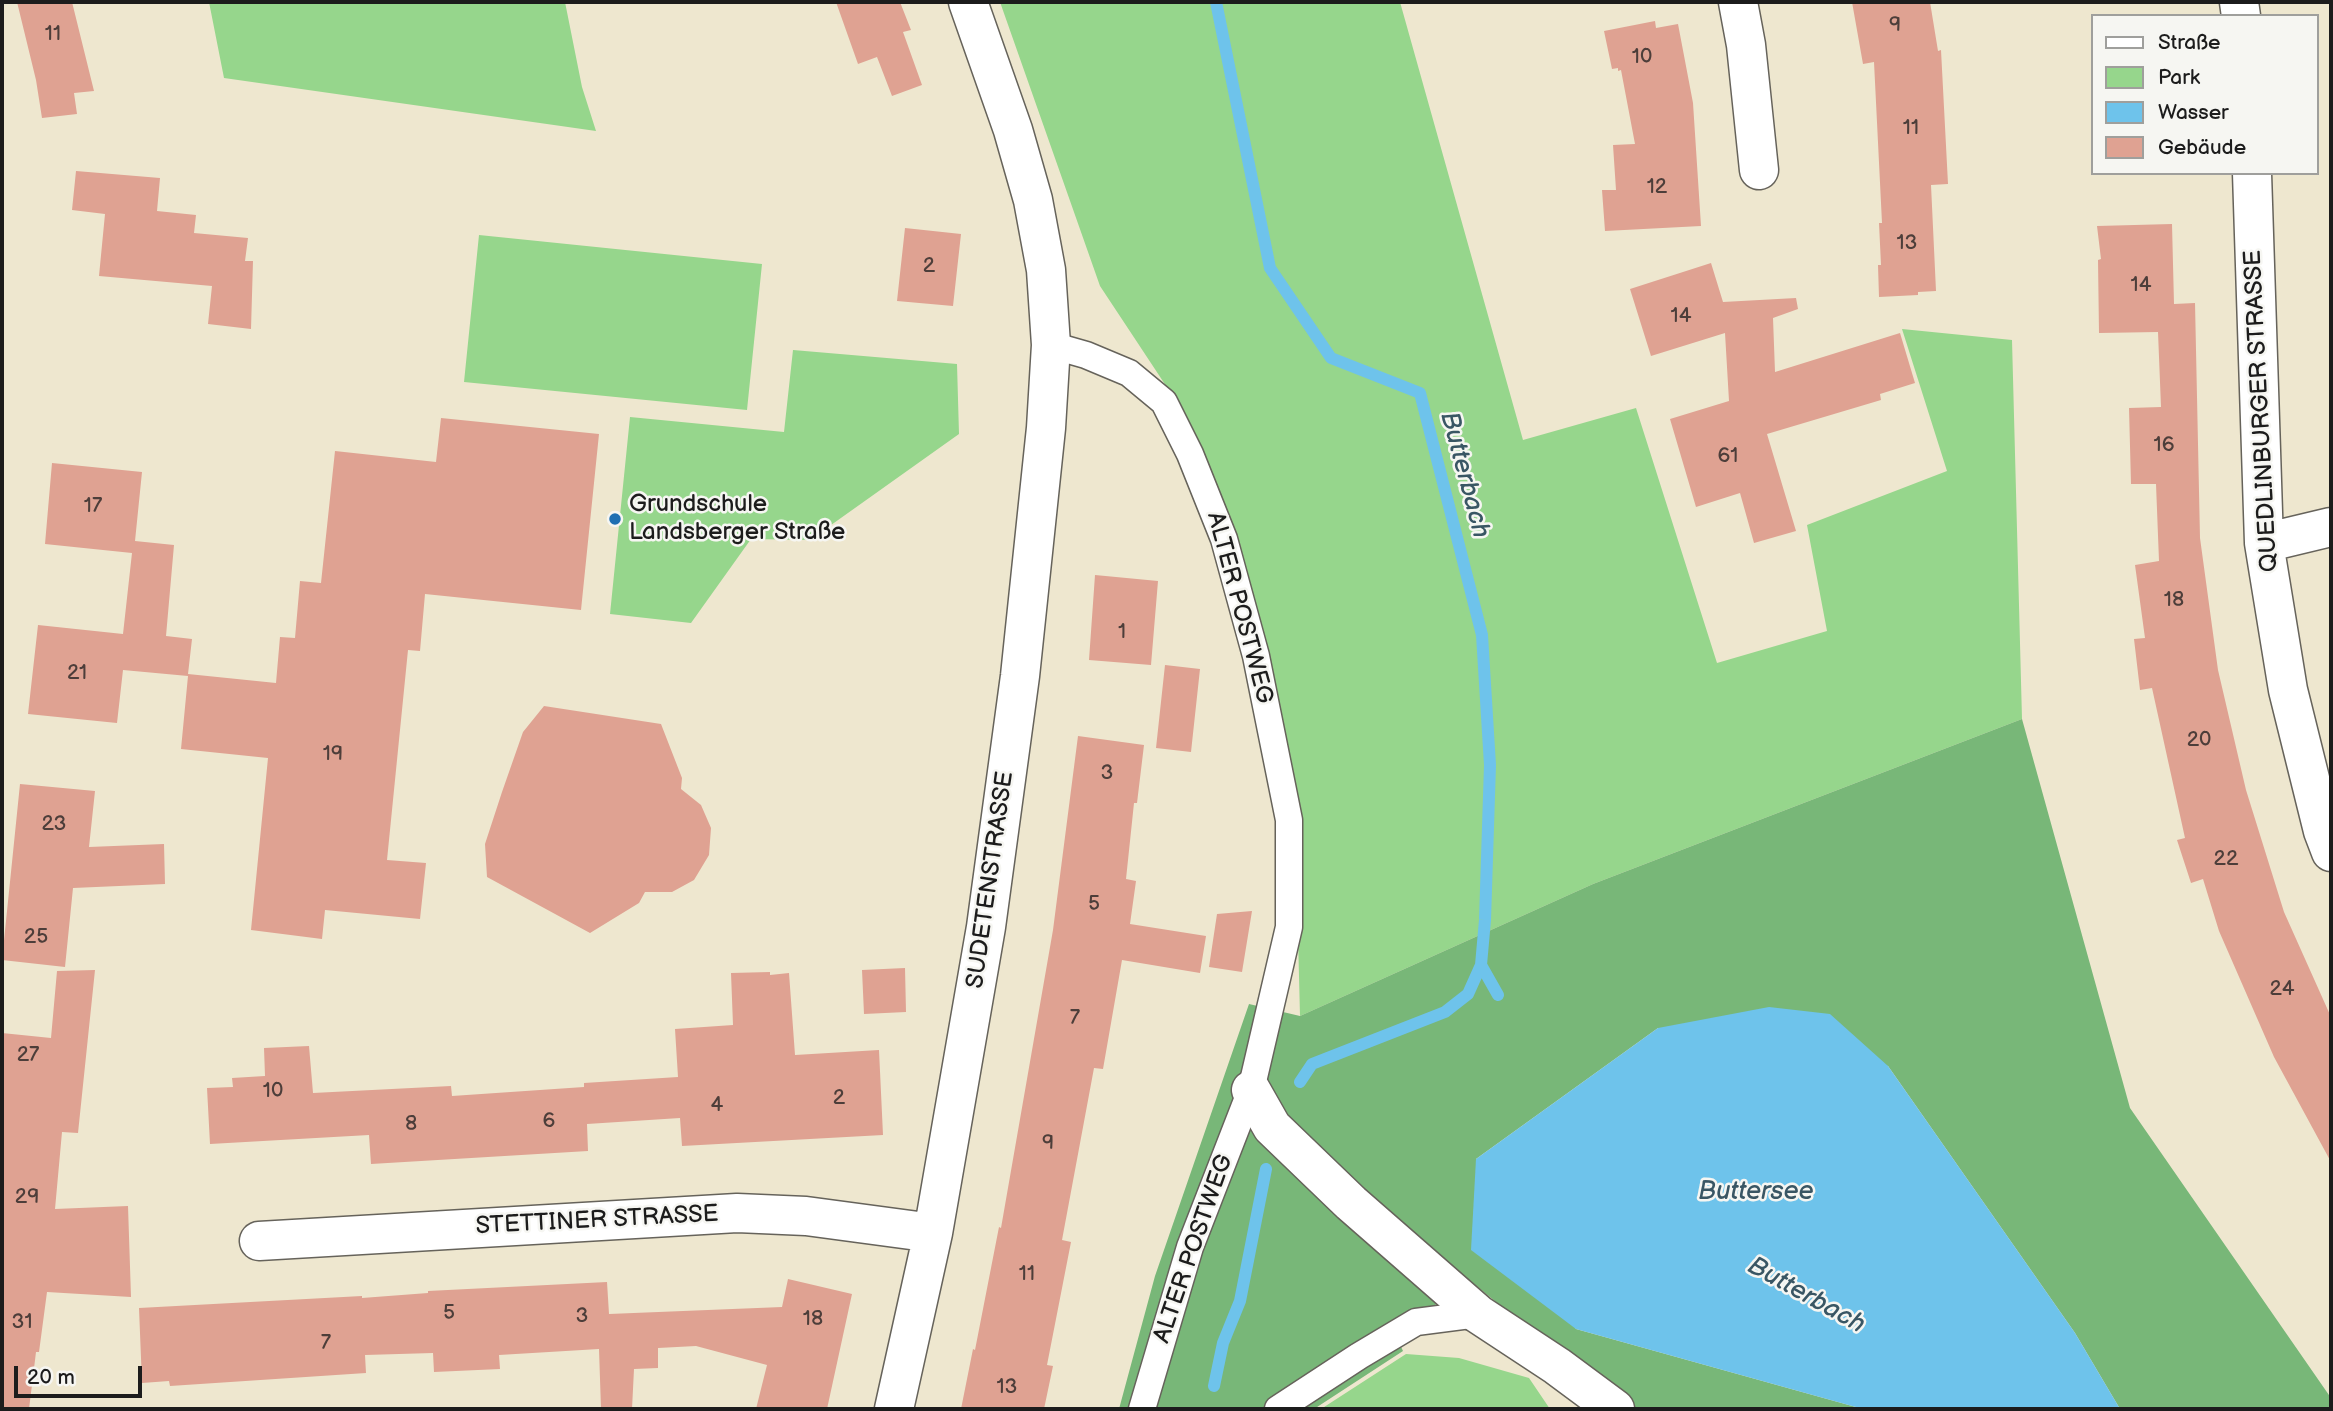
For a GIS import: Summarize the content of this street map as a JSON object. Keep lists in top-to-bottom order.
{
  "streets": {
    "street": ["QUEDLINBURGER STRASSE", "SUDETENSTRASSE", "STETTINER STRASSE"],
    "lane": ["ALTER POSTWEG"]
  },
  "crossings": [
    ["ALTER POSTWEG", "SUDETENSTRASSE"],
    ["SUDETENSTRASSE", "STETTINER STRASSE"]
  ],
  "water": ["Butterbach", "Buttersee"],
  "places": ["Grundschule Landsberger Straße"],
  "house_numbers": [
    "9",
    "11",
    "10",
    "11",
    "12",
    "13",
    "2",
    "14",
    "14",
    "16",
    "61",
    "17",
    "18",
    "1",
    "21",
    "20",
    "19",
    "3",
    "23",
    "22",
    "5",
    "25",
    "24",
    "7",
    "27",
    "10",
    "2",
    "4",
    "6",
    "8",
    "9",
    "29",
    "11",
    "5",
    "3",
    "18",
    "31",
    "7",
    "13"
  ],
  "legend": [
    "Straße",
    "Park",
    "Wasser",
    "Gebäude"
  ],
  "scale_bar": "20 m"
}
